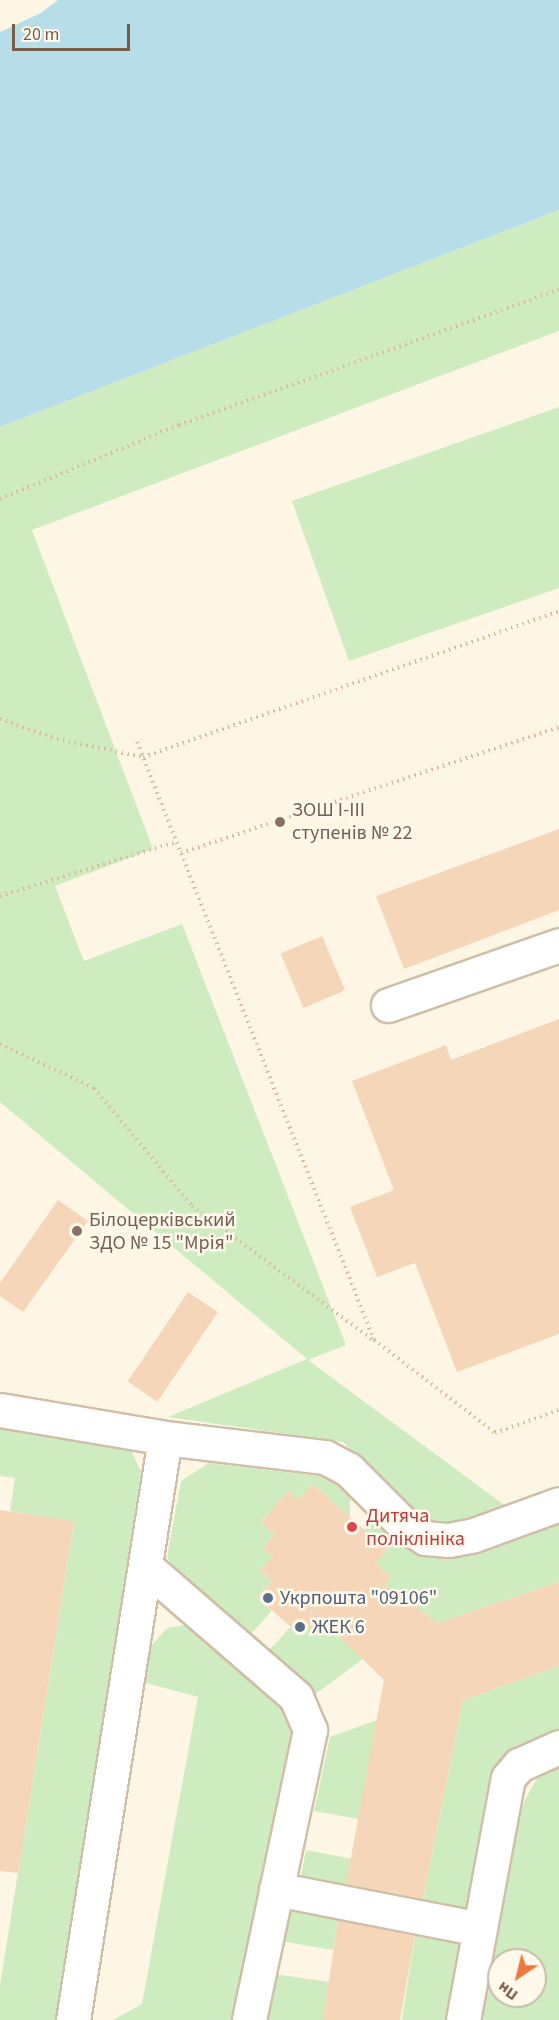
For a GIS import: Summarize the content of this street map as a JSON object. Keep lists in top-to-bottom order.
{
  "places": [
    "ЗОШ І-ІІІ ступенів № 22",
    "Білоцерківський ЗДО № 15 \"Мрія\"",
    "Дитяча поліклініка",
    "Укрпошта \"09106\"",
    "ЖЕК 6"
  ],
  "scale_bar": "20 m",
  "north": "bottom left"
}
